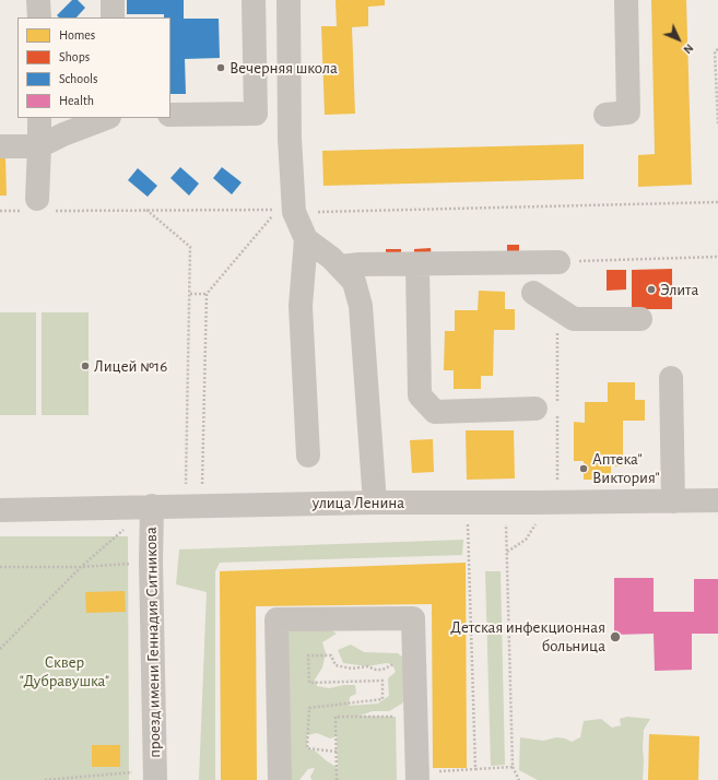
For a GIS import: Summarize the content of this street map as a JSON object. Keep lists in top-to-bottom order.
{
  "streets": {
    "street": ["улица Ленина", "проезд имени Геннадия Ситникова"]
  },
  "crossings": [
    ["улица Ленина", "проезд имени Геннадия Ситникова"]
  ],
  "parks": ["Сквер \"Дубравушка\""],
  "places": [
    "Вечерняя школа",
    "Элита",
    "Лицей №16",
    "Аптека\" Виктория\"",
    "Детская инфекционная больница"
  ],
  "legend": [
    "Homes",
    "Shops",
    "Schools",
    "Health"
  ],
  "north": "bottom right"
}
